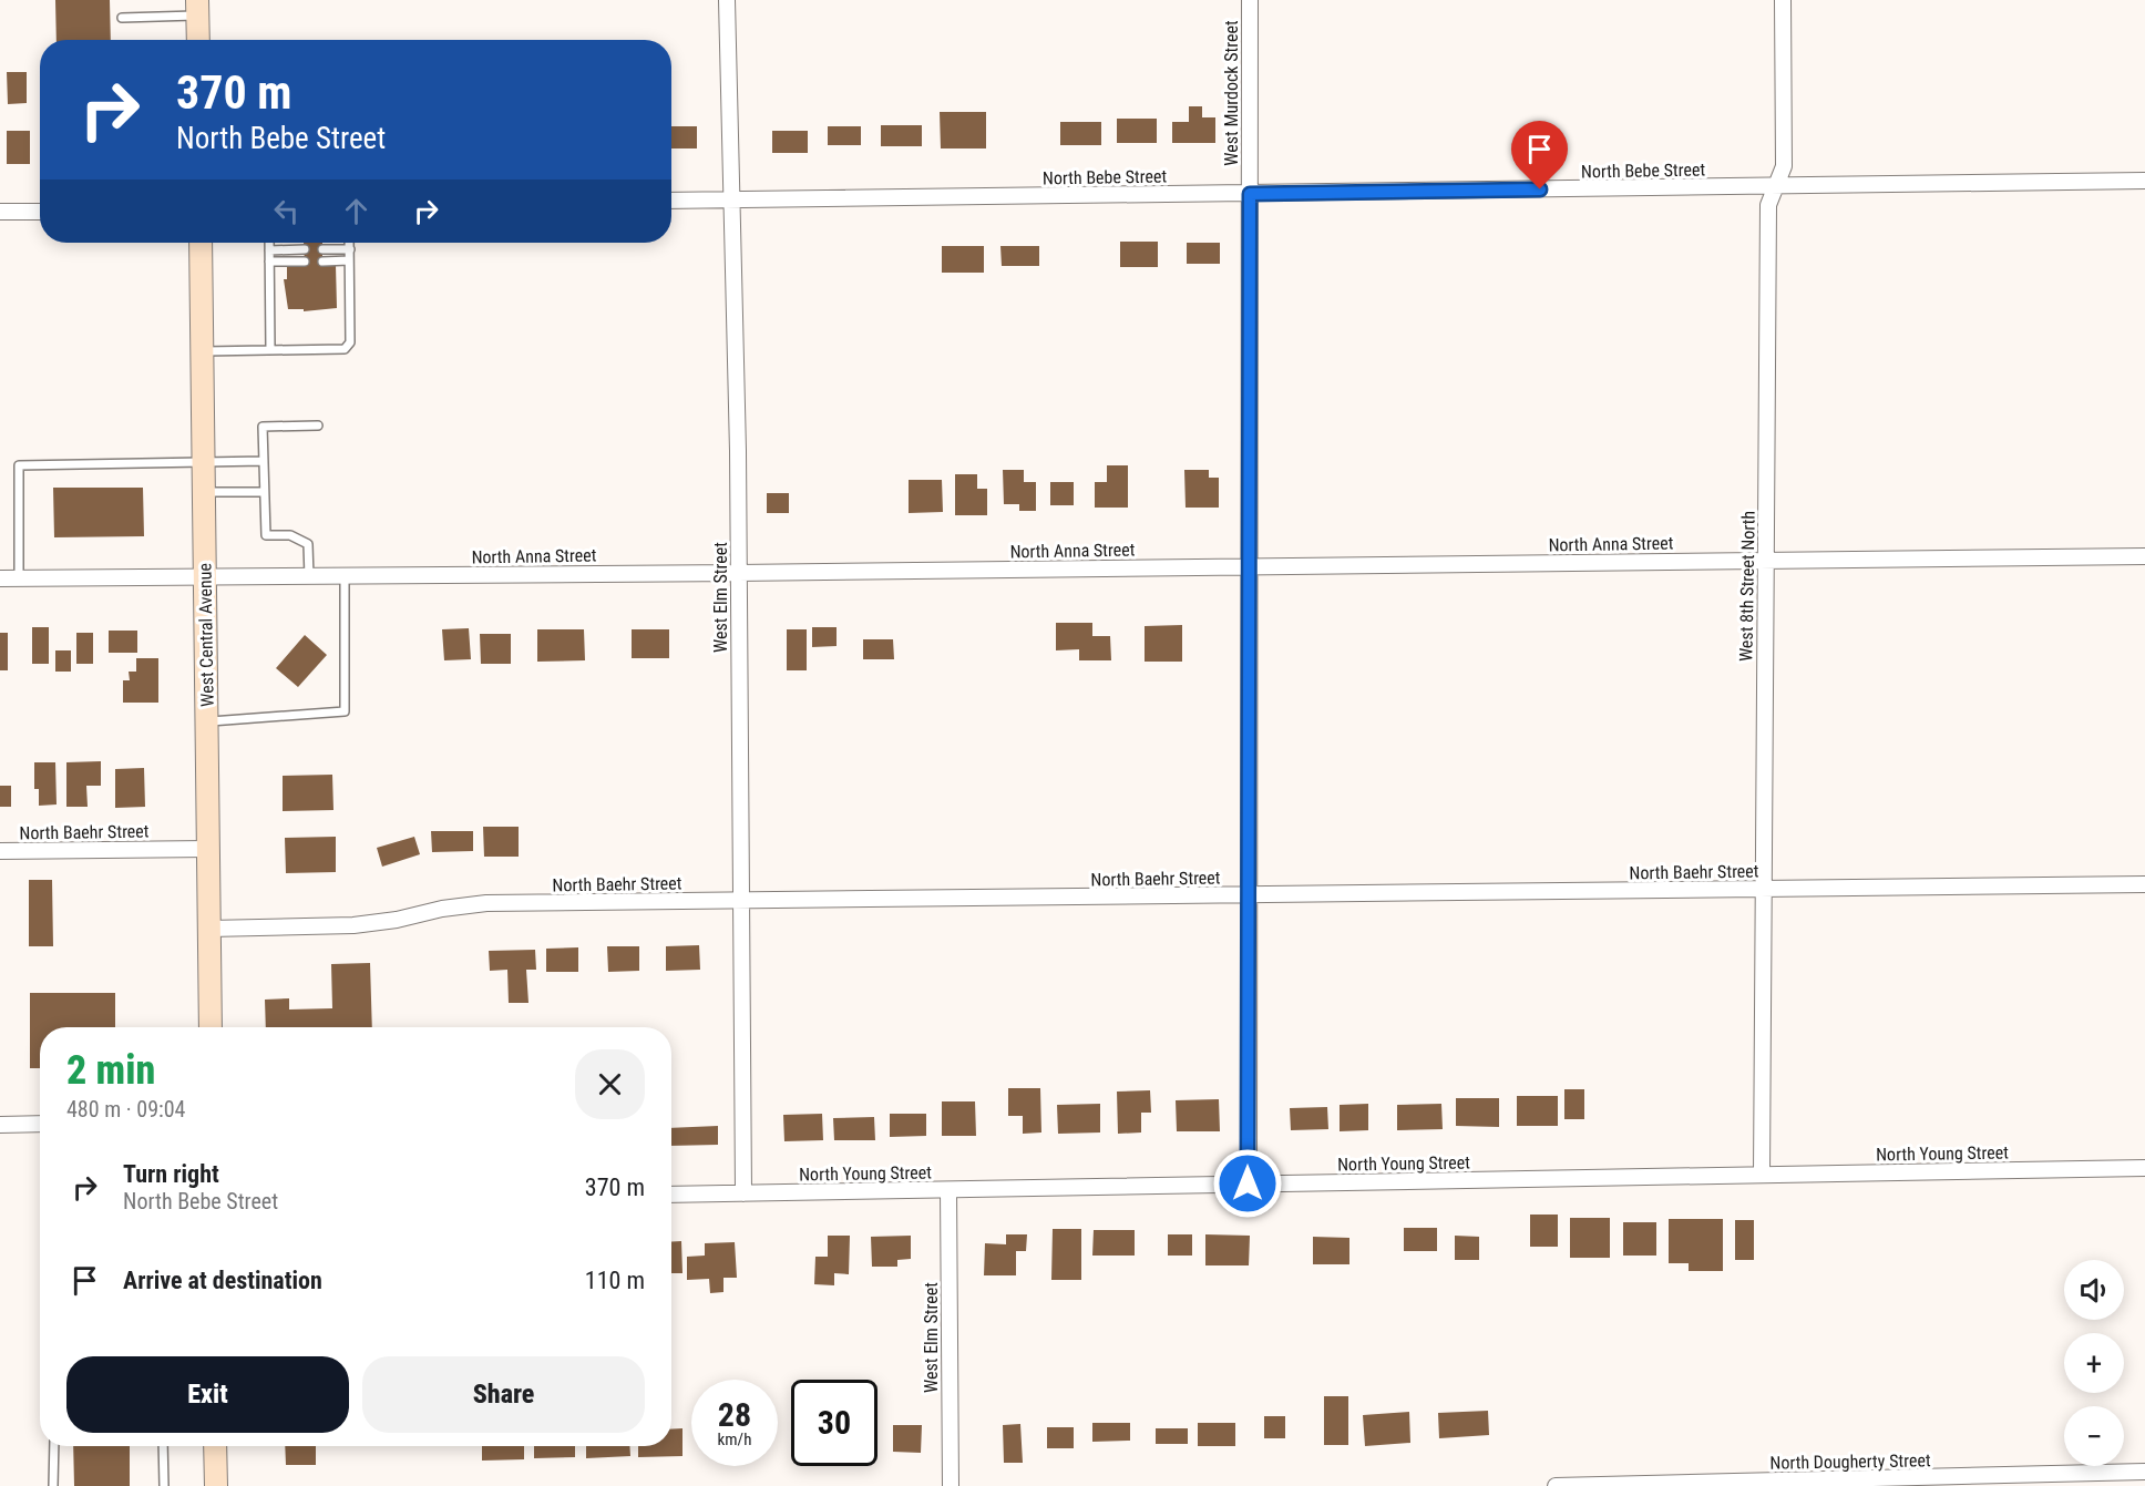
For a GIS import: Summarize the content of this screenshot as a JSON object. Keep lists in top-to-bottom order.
{
  "streets": {
    "main road": ["West Central Avenue"],
    "street": [
      "West Murdock Street",
      "North Bebe Street",
      "North Anna Street",
      "West 8th Street North",
      "West Elm Street",
      "North Baehr Street",
      "North Young Street",
      "North Dougherty Street"
    ]
  },
  "crossings": [
    ["West Murdock Street", "North Bebe Street"],
    ["West Murdock Street", "North Anna Street"],
    ["West Murdock Street", "North Baehr Street"],
    ["West Murdock Street", "North Young Street"],
    ["North Bebe Street", "West 8th Street North"],
    ["North Bebe Street", "West Elm Street"],
    ["North Anna Street", "West 8th Street North"],
    ["North Anna Street", "West Elm Street"],
    ["North Anna Street", "West Central Avenue"],
    ["West 8th Street North", "North Baehr Street"],
    ["West 8th Street North", "North Young Street"],
    ["West Elm Street", "North Baehr Street"],
    ["West Elm Street", "North Young Street"],
    ["West Central Avenue", "North Baehr Street"]
  ],
  "page": {
    "turn": ["370 m", "North Bebe Street"],
    "heading": ["2 min", "480 m · 09:04"],
    "list": [
      {
        "name": "Turn right",
        "note": "North Bebe Street",
        "value": "370 m"
      },
      {
        "name": "Arrive at destination",
        "value": "110 m"
      }
    ],
    "map_buttons": ["+", "−"],
    "buttons": ["Exit", "Share"],
    "speed": "28 km/h",
    "limit": "30"
  }
}
